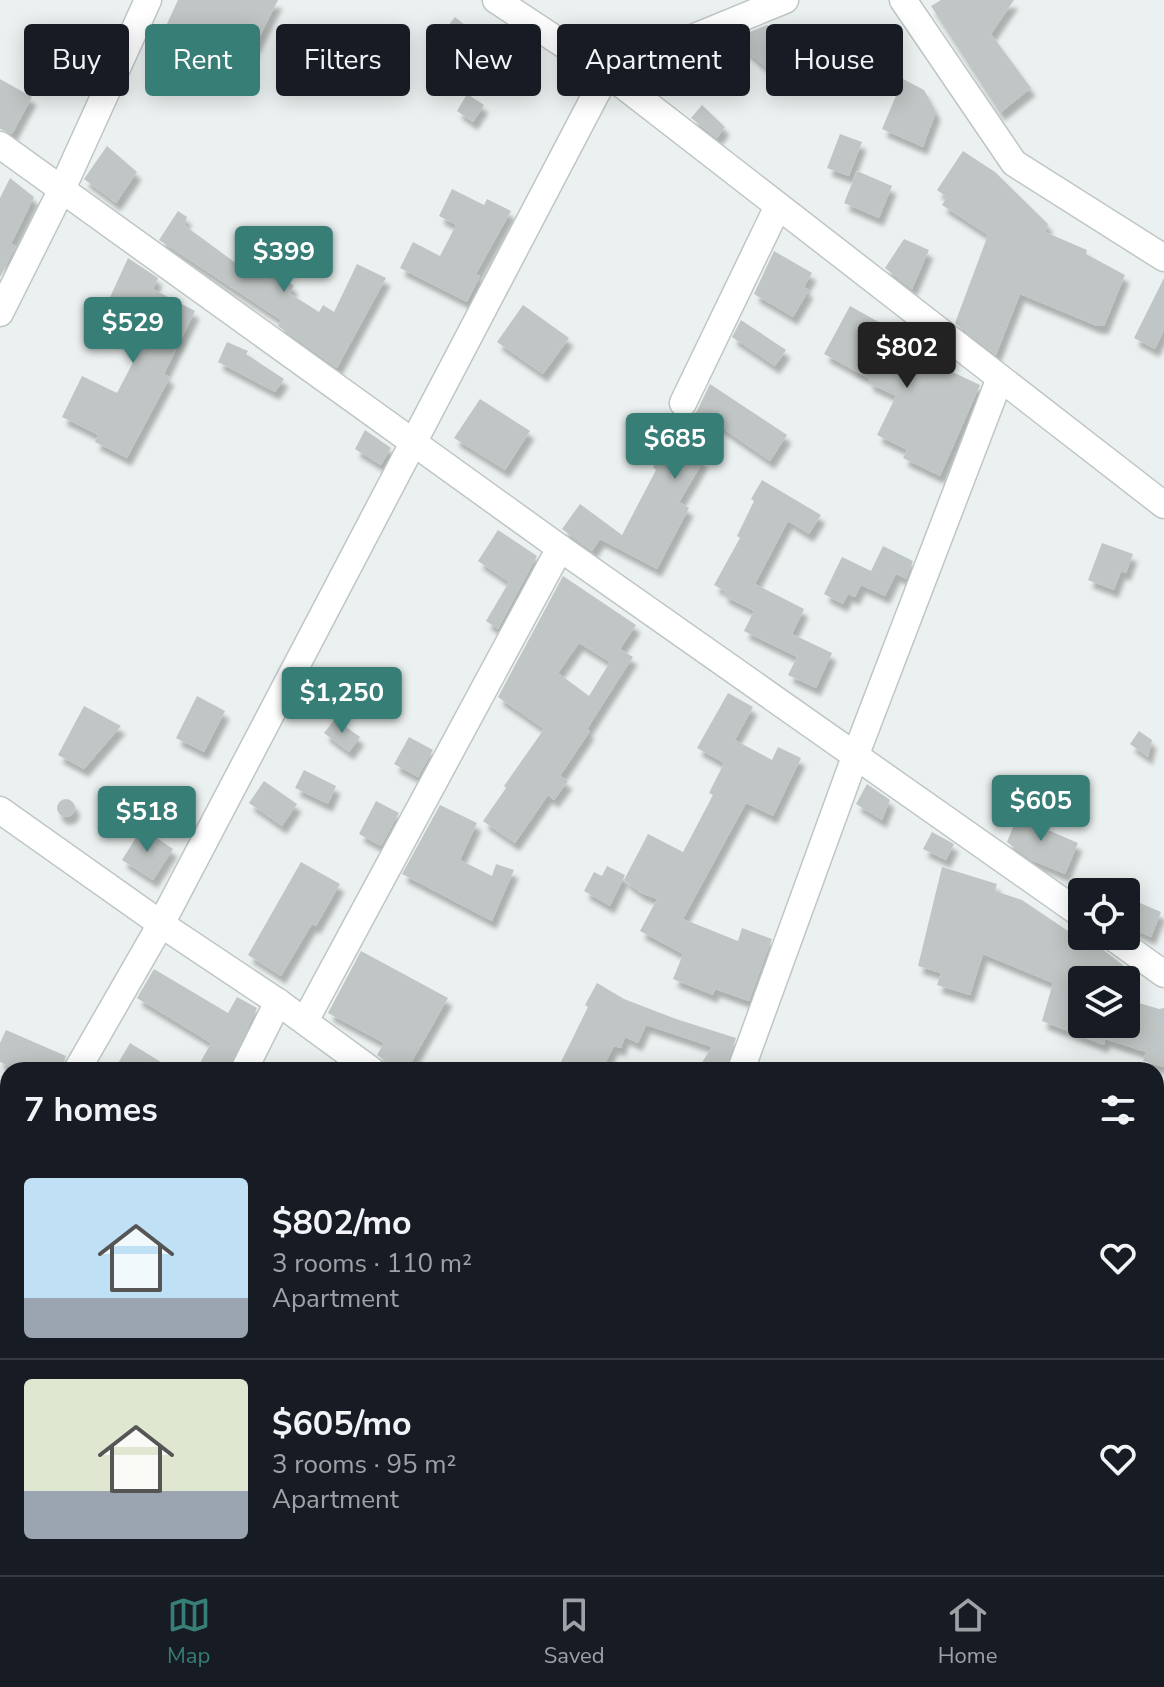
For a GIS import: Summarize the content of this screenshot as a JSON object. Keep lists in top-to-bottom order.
{
  "page": {
    "chip": [
      "Buy",
      "Rent",
      "Filters",
      "New",
      "Apartment",
      "House"
    ],
    "price": [
      "$399",
      "$529",
      "$802",
      "$685",
      "$1,250",
      "$605",
      "$518"
    ],
    "heading": "7 homes",
    "list": [
      {
        "name": "$802/mo",
        "note": "3 rooms · 110 m² · Apartment"
      },
      {
        "name": "$605/mo",
        "note": "3 rooms · 95 m² · Apartment"
      }
    ],
    "tabs": ["Map", "Saved", "Home"]
  }
}
